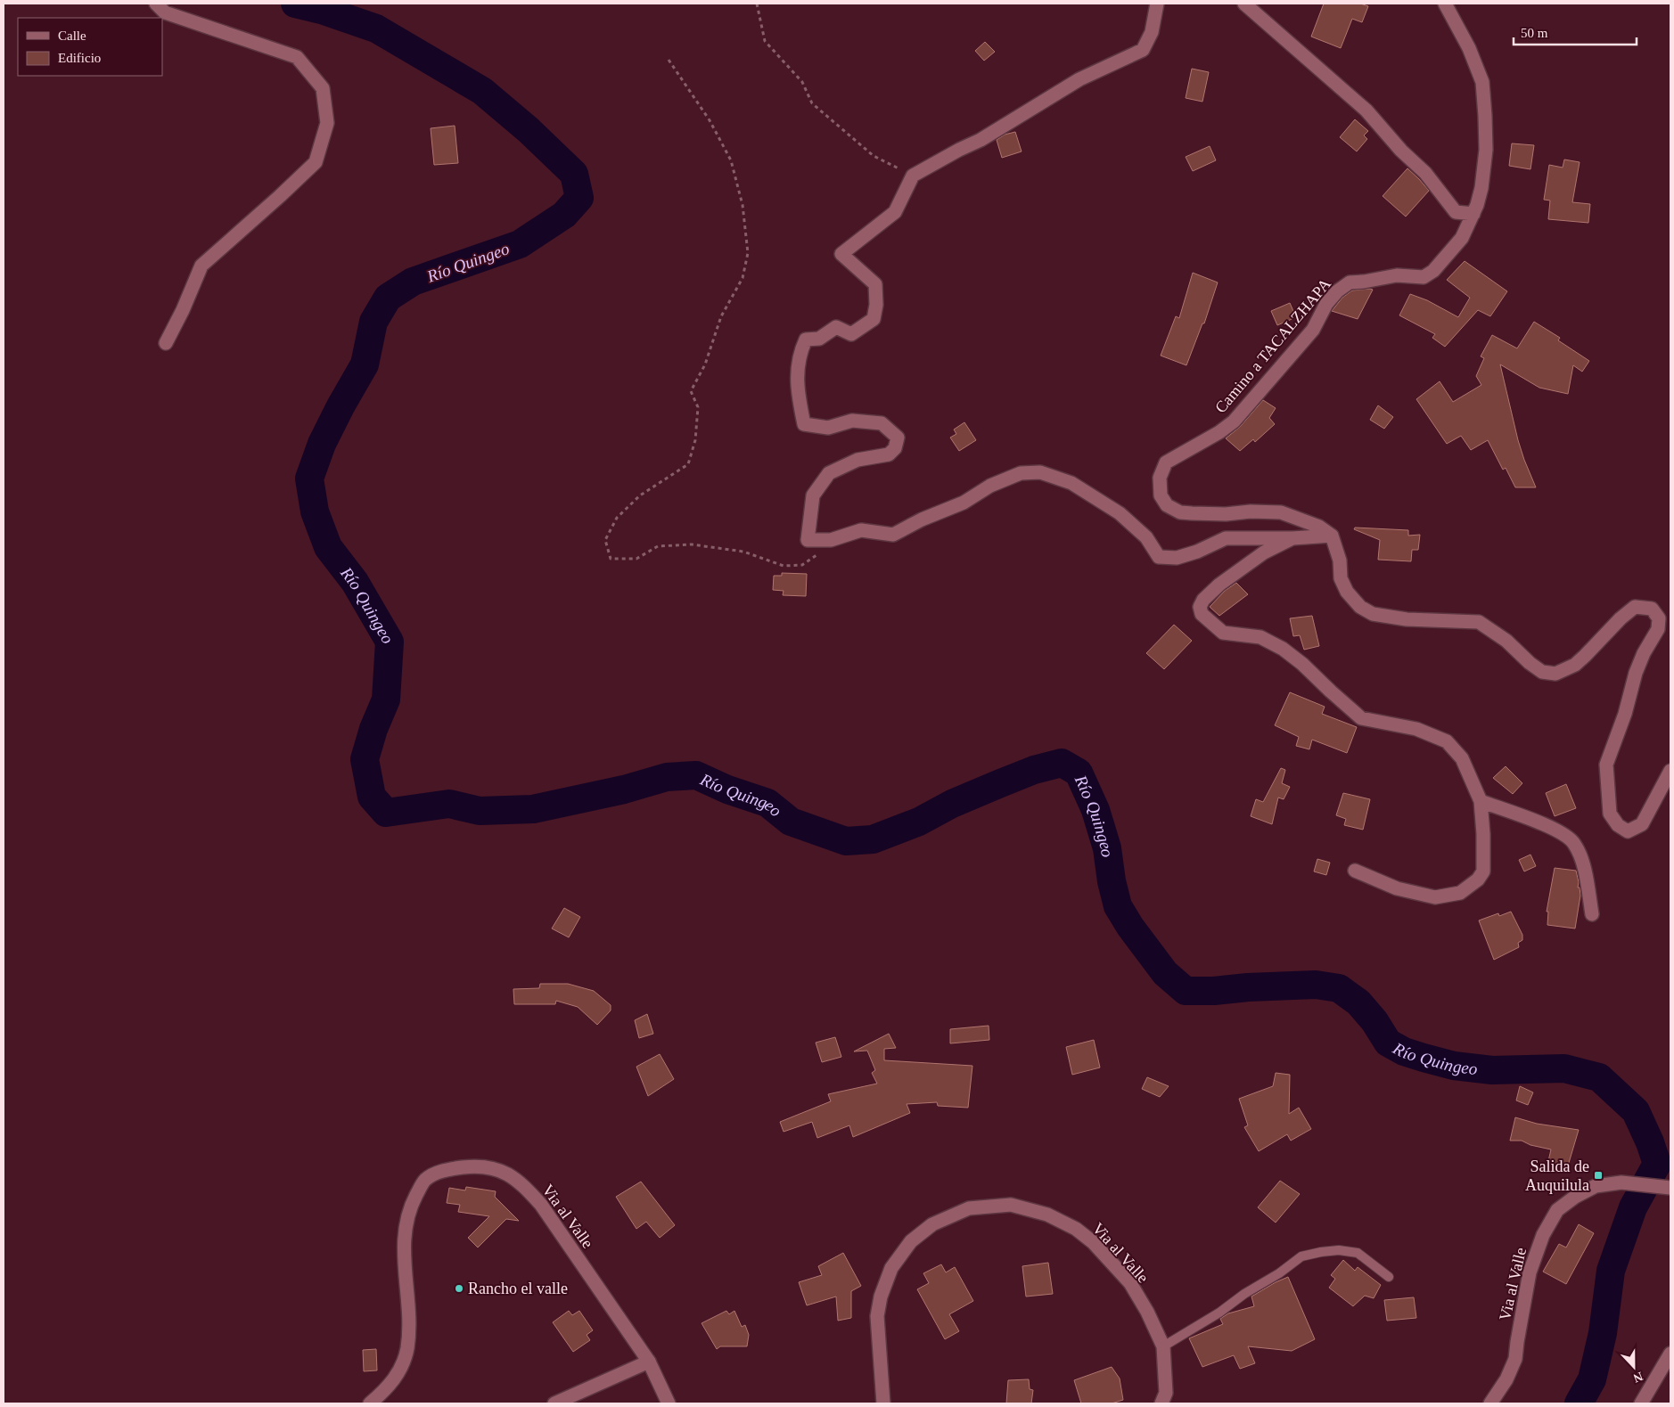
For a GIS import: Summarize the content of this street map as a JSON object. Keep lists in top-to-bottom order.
{
  "streets": {
    "street": ["Camino a TACALZHAPA", "Via al Valle"]
  },
  "water": ["Río Quingeo"],
  "places": {
    "transit": ["Salida de Auquilula"],
    "other": ["Rancho el valle"]
  },
  "legend": ["Calle", "Edificio"],
  "scale_bar": "50 m",
  "north": "bottom"
}
